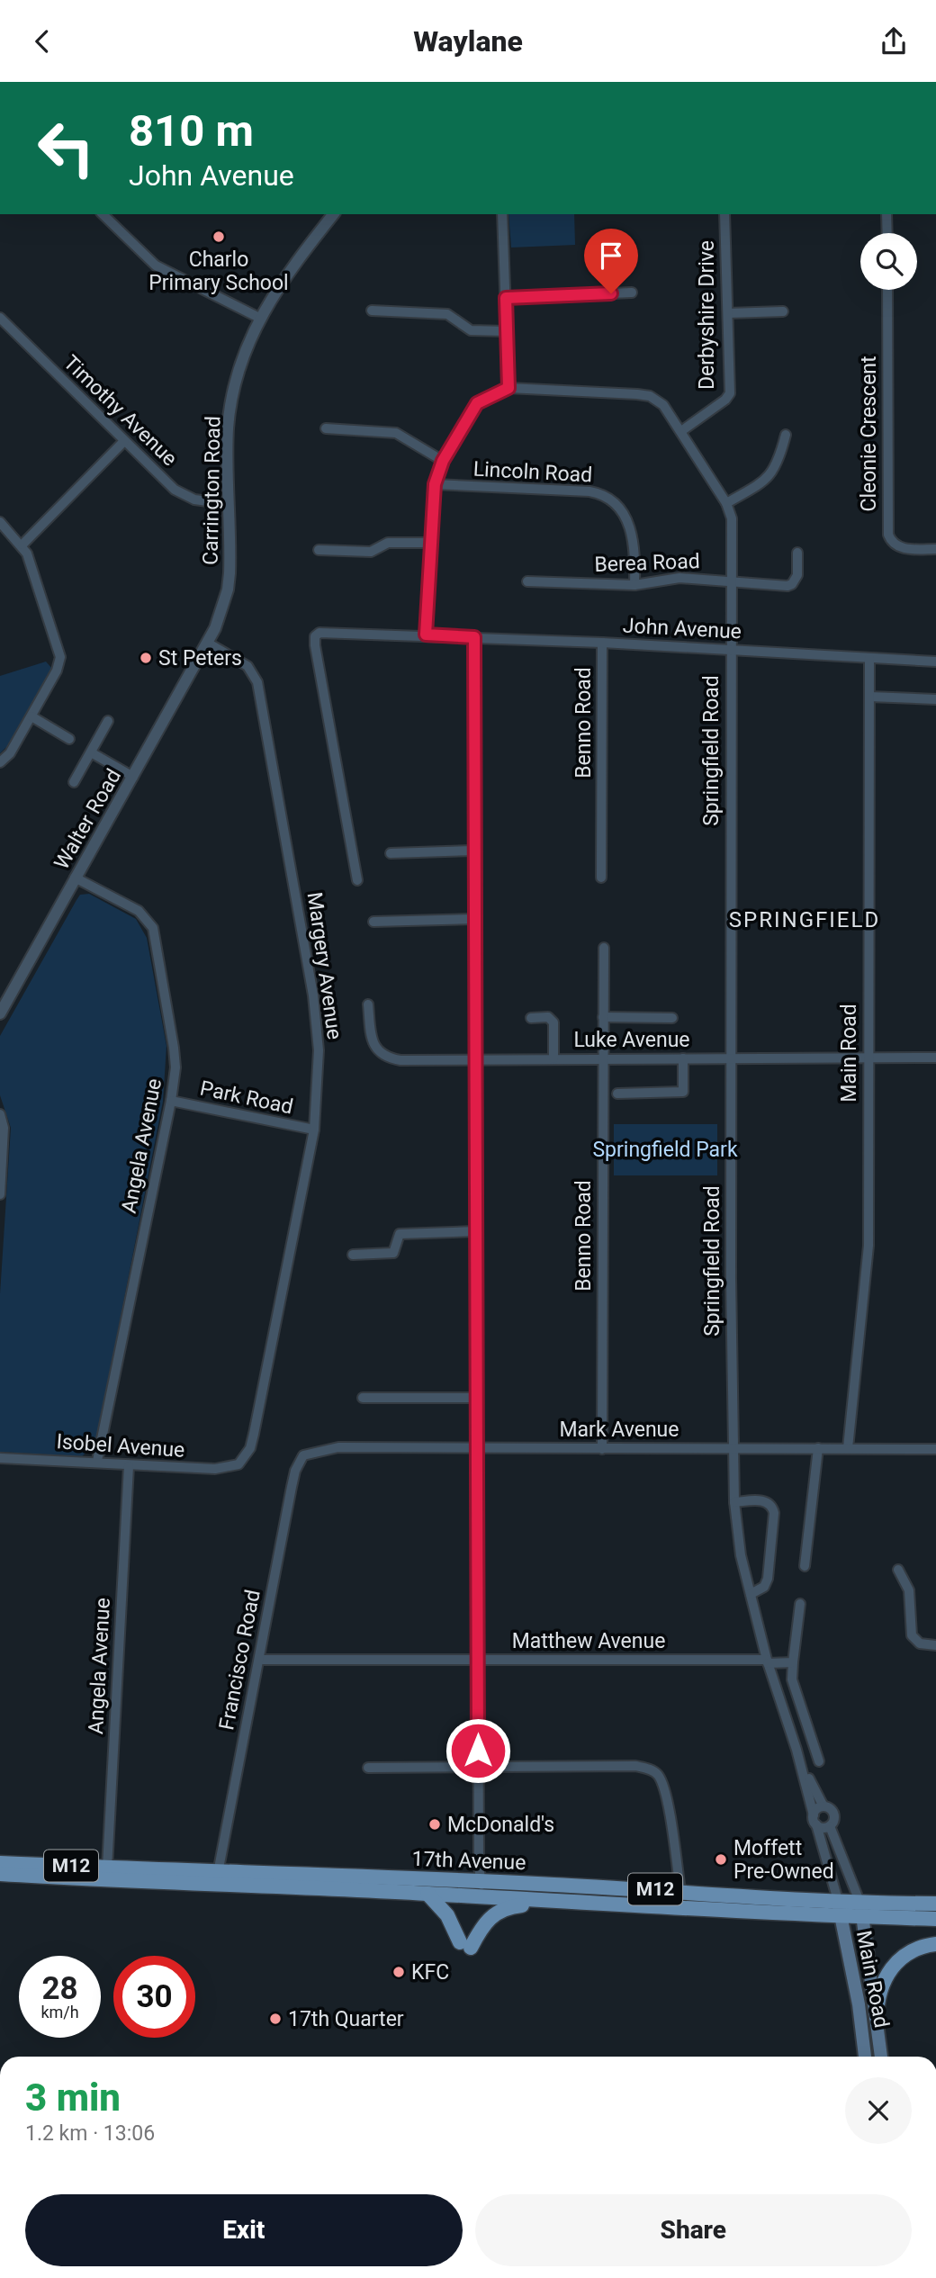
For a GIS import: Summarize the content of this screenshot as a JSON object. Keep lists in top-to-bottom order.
{
  "streets": {
    "main road": ["Main Road", "17th Avenue", "M12"],
    "street": [
      "Derbyshire Drive",
      "Timothy Avenue",
      "Cleonie Crescent",
      "Lincoln Road",
      "Carrington Road",
      "Berea Road",
      "John Avenue",
      "Benno Road",
      "Springfield Road",
      "Walter Road",
      "Margery Avenue",
      "Luke Avenue",
      "Park Road",
      "Angela Avenue",
      "Mark Avenue",
      "Isobel Avenue",
      "Matthew Avenue",
      "Francisco Road"
    ]
  },
  "crossings": [
    ["Timothy Avenue", "Carrington Road"],
    ["Lincoln Road", "Berea Road"],
    ["Carrington Road", "Walter Road"],
    ["Carrington Road", "Margery Avenue"],
    ["Berea Road", "Springfield Road"],
    ["John Avenue", "Benno Road"],
    ["John Avenue", "Springfield Road"],
    ["John Avenue", "Main Road"],
    ["Benno Road", "Luke Avenue"],
    ["Benno Road", "Mark Avenue"],
    ["Springfield Road", "Luke Avenue"],
    ["Springfield Road", "Main Road"],
    ["Springfield Road", "Mark Avenue"],
    ["Springfield Road", "Matthew Avenue"],
    ["Springfield Road", "17th Avenue"],
    ["Springfield Road", "M12"],
    ["Walter Road", "Margery Avenue"],
    ["Walter Road", "Angela Avenue"],
    ["Margery Avenue", "Park Road"],
    ["Margery Avenue", "Isobel Avenue"],
    ["Luke Avenue", "Main Road"],
    ["Main Road", "Mark Avenue"],
    ["Main Road", "17th Avenue"],
    ["Main Road", "M12"],
    ["Park Road", "Angela Avenue"],
    ["Angela Avenue", "Isobel Avenue"],
    ["Angela Avenue", "17th Avenue"],
    ["Mark Avenue", "Francisco Road"],
    ["Matthew Avenue", "Francisco Road"],
    ["Francisco Road", "17th Avenue"],
    ["17th Avenue", "M12"]
  ],
  "districts": ["SPRINGFIELD"],
  "parks": ["Springfield Park"],
  "places": [
    "Charlo Primary School",
    "St Peters",
    "McDonald's",
    "Moffett Pre-Owned",
    "KFC",
    "17th Quarter"
  ],
  "page": {
    "header": "Waylane",
    "turn": ["810 m", "John Avenue"],
    "speed": "28 km/h",
    "limit": "30",
    "heading": ["3 min", "1.2 km · 13:06"],
    "buttons": ["Exit", "Share"]
  }
}
